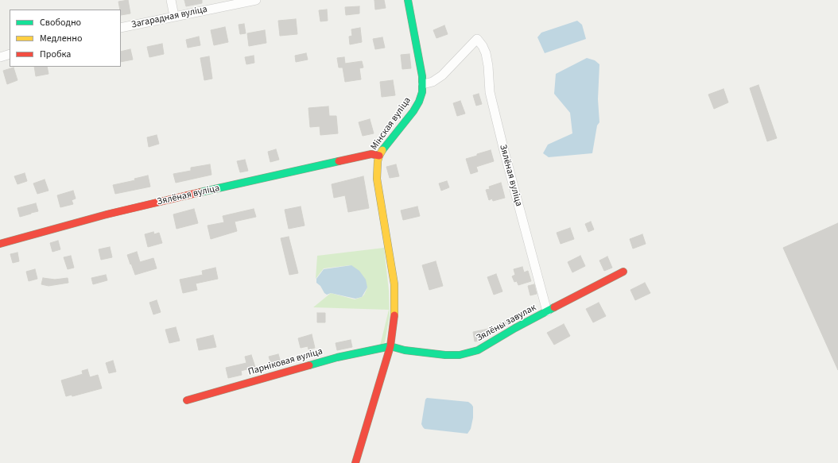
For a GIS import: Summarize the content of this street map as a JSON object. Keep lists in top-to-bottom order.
{
  "streets": {
    "street": [
      "Загарадная вуліца",
      "Мінская вуліца",
      "Зялёная вуліца",
      "Зялёны завулак",
      "Парніковая вуліца"
    ]
  },
  "crossings": [
    ["Мінская вуліца", "Зялёная вуліца"],
    ["Мінская вуліца", "Зялёны завулак"],
    ["Мінская вуліца", "Парніковая вуліца"],
    ["Зялёная вуліца", "Зялёны завулак"],
    ["Зялёны завулак", "Парніковая вуліца"]
  ],
  "legend": ["Свободно", "Медленно", "Пробка"]
}
